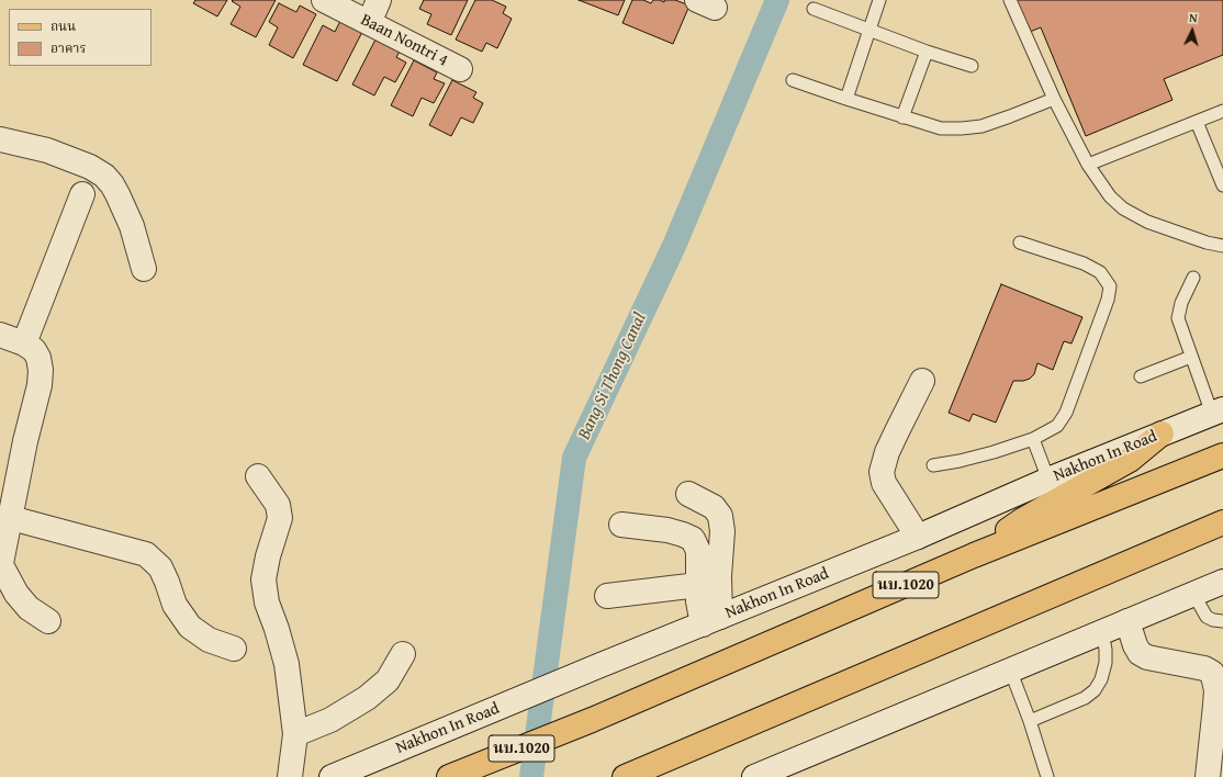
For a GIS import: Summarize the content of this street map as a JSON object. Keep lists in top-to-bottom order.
{
  "streets": {
    "main road": ["นบ.1020"],
    "street": ["Baan Nontri 4", "Nakhon In Road"]
  },
  "water": ["Bang Si Thong Canal"],
  "legend": ["ถนน", "อาคาร"],
  "north": "top"
}
